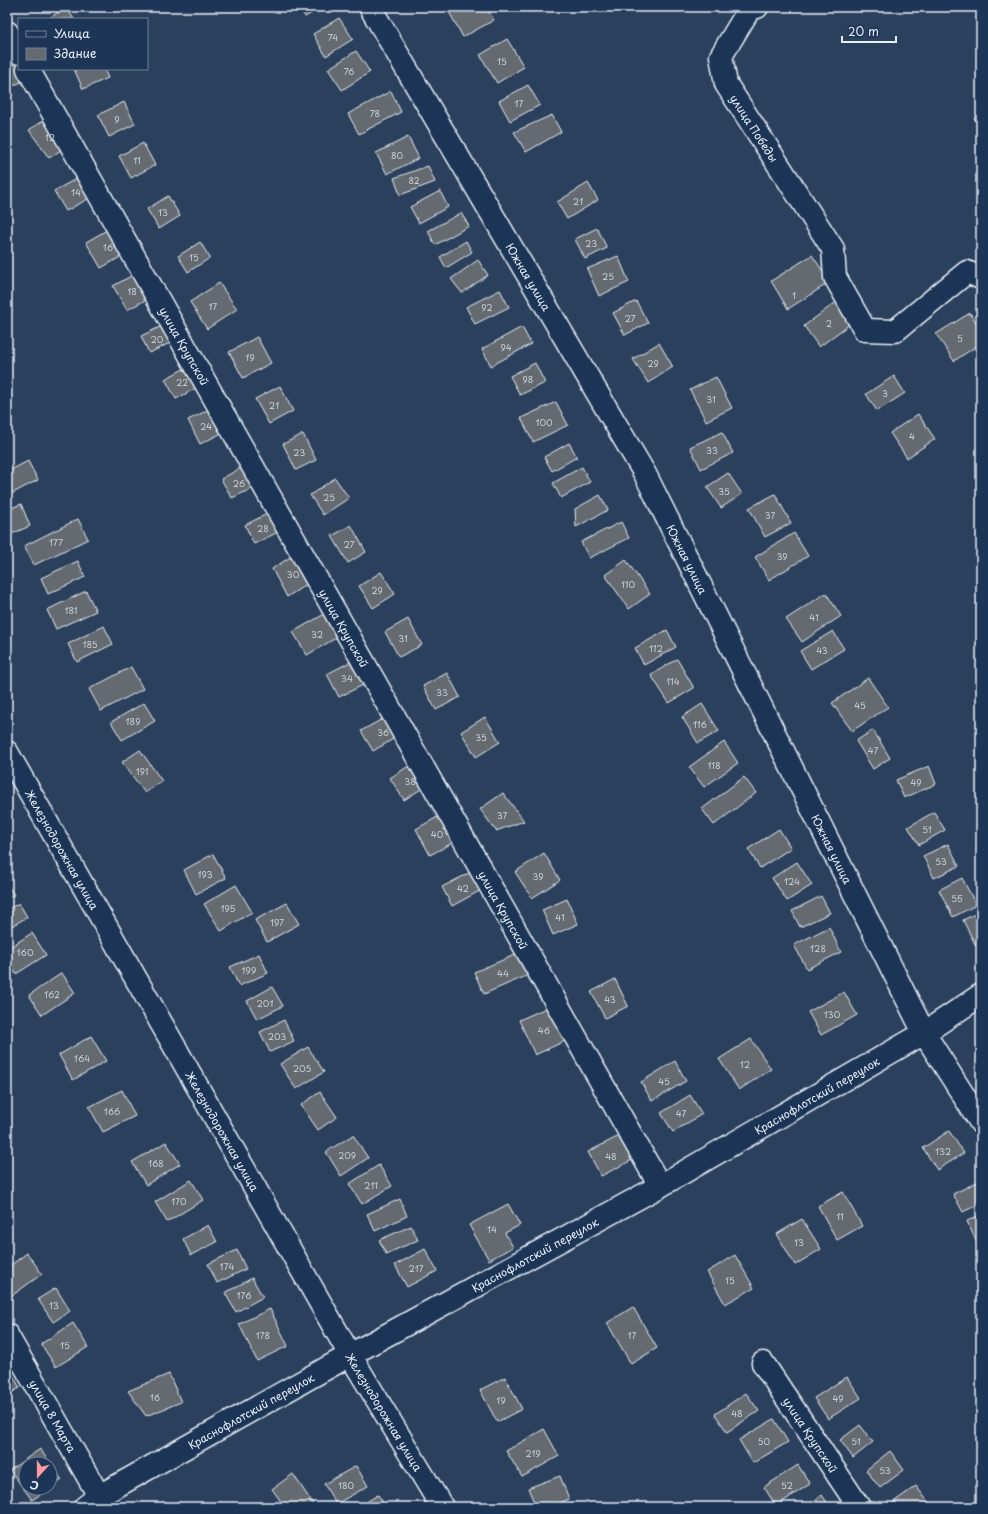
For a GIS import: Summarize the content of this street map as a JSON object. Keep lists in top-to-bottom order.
{
  "streets": {
    "street": [
      "улица Победы",
      "Южная улица",
      "улица Крупской",
      "Железнодорожная улица",
      "Краснофлотский переулок",
      "улица 8 Марта"
    ]
  },
  "crossings": [
    ["Южная улица", "Краснофлотский переулок"],
    ["улица Крупской", "Краснофлотский переулок"],
    ["Железнодорожная улица", "Краснофлотский переулок"],
    ["Краснофлотский переулок", "улица 8 Марта"]
  ],
  "house_numbers": [
    "74",
    "15",
    "76",
    "17",
    "78",
    "9",
    "12",
    "80",
    "11",
    "82",
    "14",
    "21",
    "13",
    "23",
    "16",
    "15",
    "25",
    "18",
    "1",
    "17",
    "92",
    "27",
    "2",
    "5",
    "20",
    "94",
    "19",
    "29",
    "98",
    "22",
    "3",
    "31",
    "21",
    "100",
    "24",
    "4",
    "33",
    "23",
    "26",
    "35",
    "25",
    "37",
    "28",
    "177",
    "27",
    "39",
    "30",
    "110",
    "29",
    "181",
    "41",
    "32",
    "31",
    "185",
    "112",
    "43",
    "34",
    "114",
    "33",
    "45",
    "189",
    "116",
    "36",
    "35",
    "47",
    "118",
    "191",
    "38",
    "49",
    "37",
    "51",
    "40",
    "53",
    "193",
    "39",
    "124",
    "42",
    "55",
    "195",
    "41",
    "197",
    "128",
    "160",
    "199",
    "44",
    "162",
    "43",
    "201",
    "130",
    "46",
    "203",
    "164",
    "12",
    "205",
    "45",
    "166",
    "47",
    "132",
    "209",
    "48",
    "168",
    "211",
    "170",
    "11",
    "14",
    "13",
    "174",
    "217",
    "15",
    "176",
    "13",
    "178",
    "17",
    "15",
    "16",
    "49",
    "19",
    "48",
    "50",
    "51",
    "219",
    "53",
    "180",
    "52"
  ],
  "legend": ["Улица", "Здание"],
  "scale_bar": "20 m",
  "north": "bottom"
}
